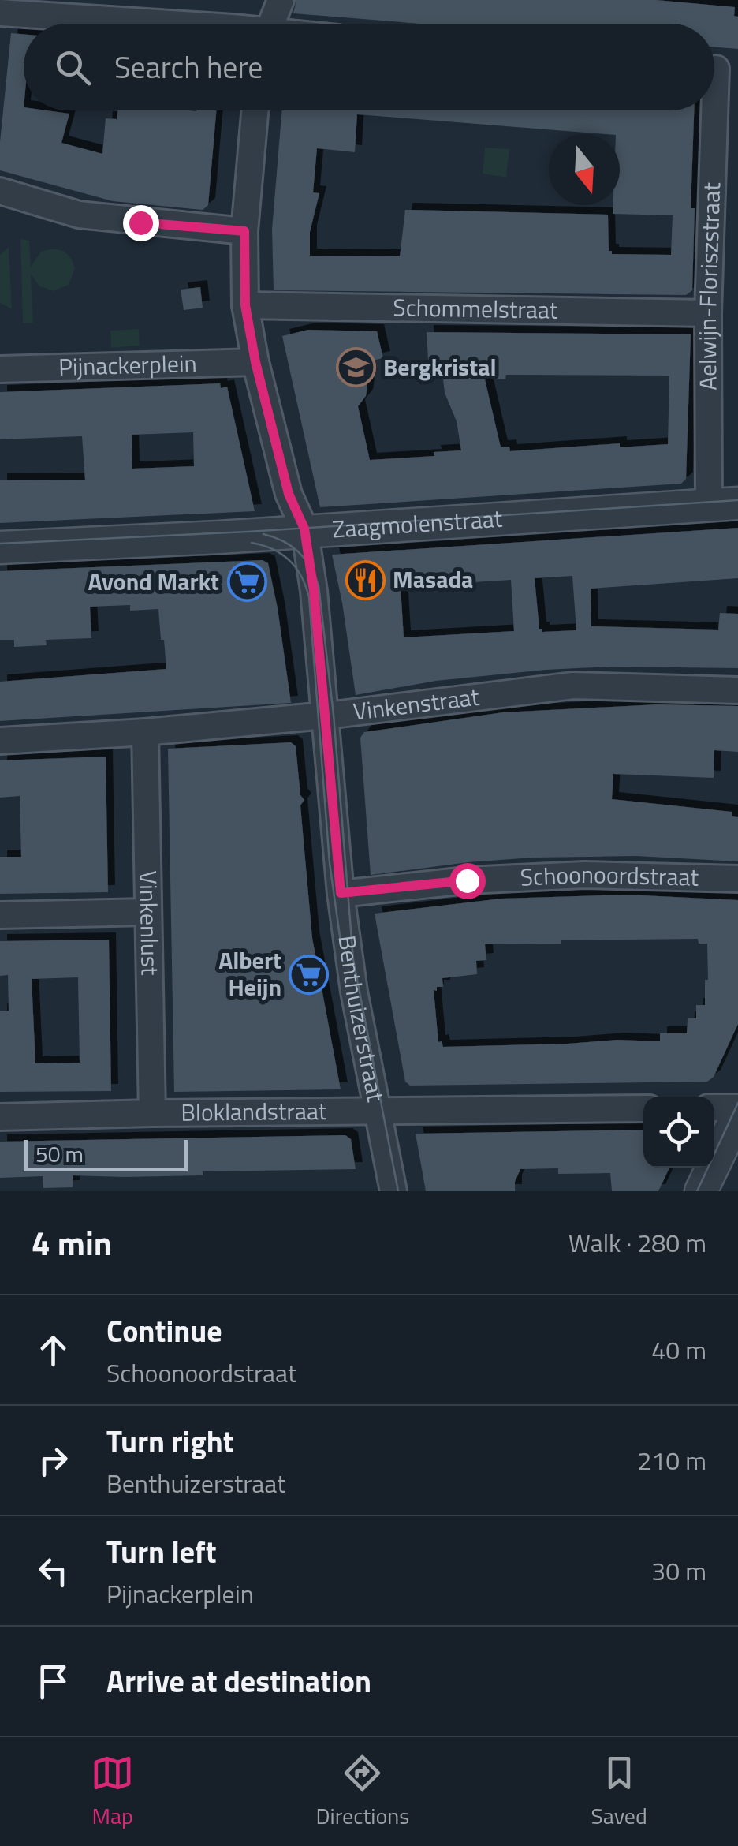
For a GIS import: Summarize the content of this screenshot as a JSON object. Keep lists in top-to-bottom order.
{
  "streets": {
    "street": [
      "Aelwijn-Floriszstraat",
      "Schommelstraat",
      "Pijnackerplein",
      "Zaagmolenstraat",
      "Vinkenstraat",
      "Schoonoordstraat",
      "Vinkenlust",
      "Benthuizerstraat",
      "Bloklandstraat"
    ]
  },
  "crossings": [
    ["Aelwijn-Floriszstraat", "Schommelstraat"],
    ["Aelwijn-Floriszstraat", "Zaagmolenstraat"],
    ["Schommelstraat", "Benthuizerstraat"],
    ["Pijnackerplein", "Benthuizerstraat"],
    ["Zaagmolenstraat", "Benthuizerstraat"],
    ["Vinkenstraat", "Vinkenlust"],
    ["Vinkenstraat", "Benthuizerstraat"],
    ["Schoonoordstraat", "Benthuizerstraat"],
    ["Vinkenlust", "Bloklandstraat"],
    ["Benthuizerstraat", "Bloklandstraat"]
  ],
  "places": {
    "school or university": ["Bergkristal"],
    "restaurant": ["Masada"],
    "supermarket": ["Avond Markt", "Albert Heijn"]
  },
  "scale_bar": "50 m",
  "north": "bottom",
  "page": {
    "search": "Search here",
    "scale": "50 m",
    "heading": ["4 min", "Walk · 280 m"],
    "list": [
      ["Continue", "Schoonoordstraat", "40 m"],
      ["Turn right", "Benthuizerstraat", "210 m"],
      ["Turn left", "Pijnackerplein", "30 m"],
      "Arrive at destination"
    ],
    "nav": ["Map", "Directions", "Saved"]
  }
}
